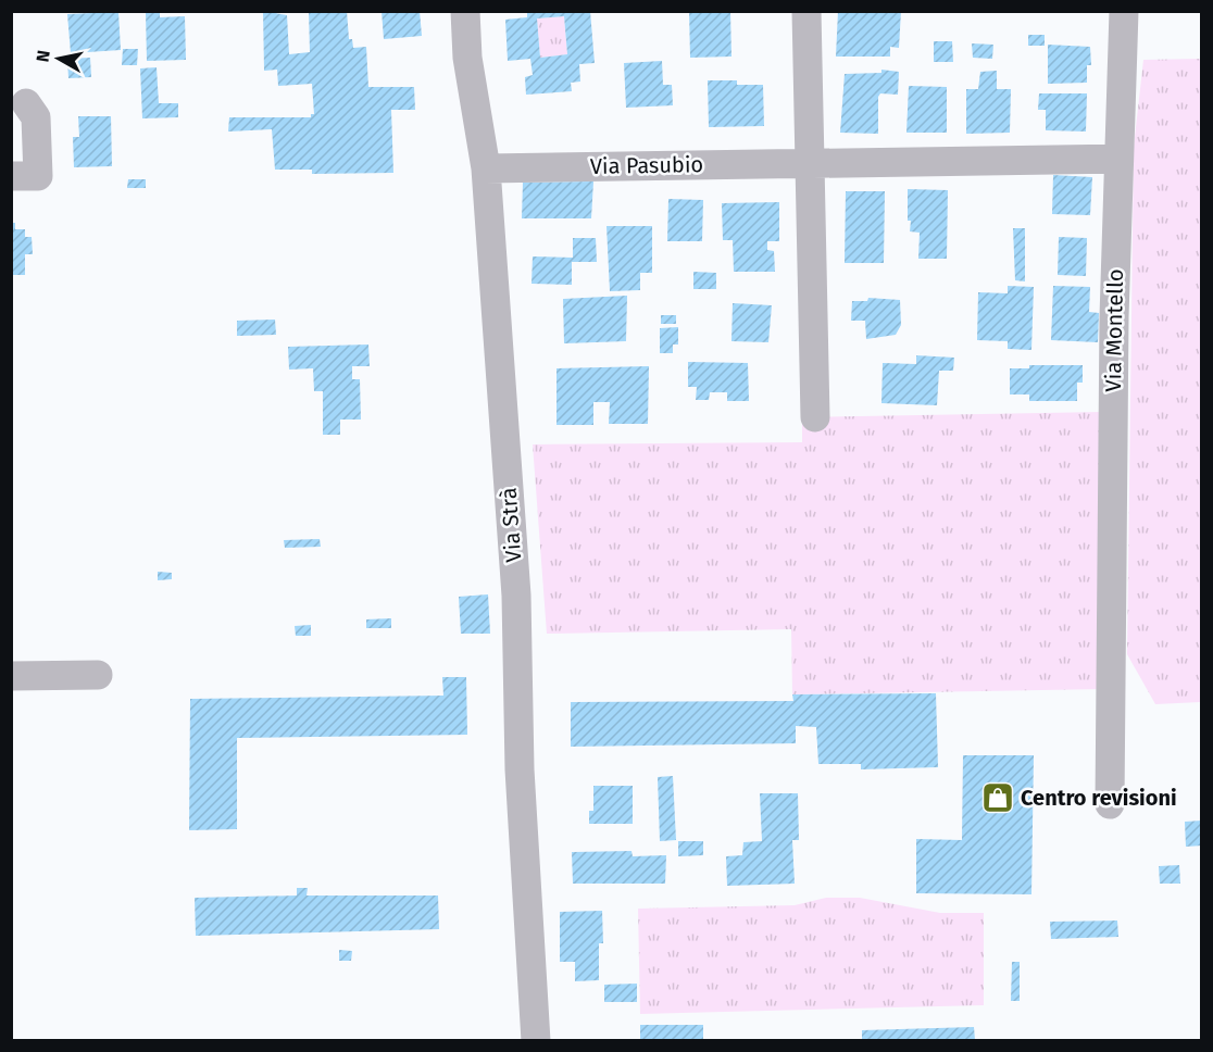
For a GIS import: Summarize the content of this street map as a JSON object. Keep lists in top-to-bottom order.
{
  "streets": {
    "street": ["Via Pasubio", "Via Montello", "Via Strà"]
  },
  "crossings": [
    ["Via Pasubio", "Via Strà"]
  ],
  "places": {
    "shop": ["Centro revisioni"]
  },
  "north": "left"
}
